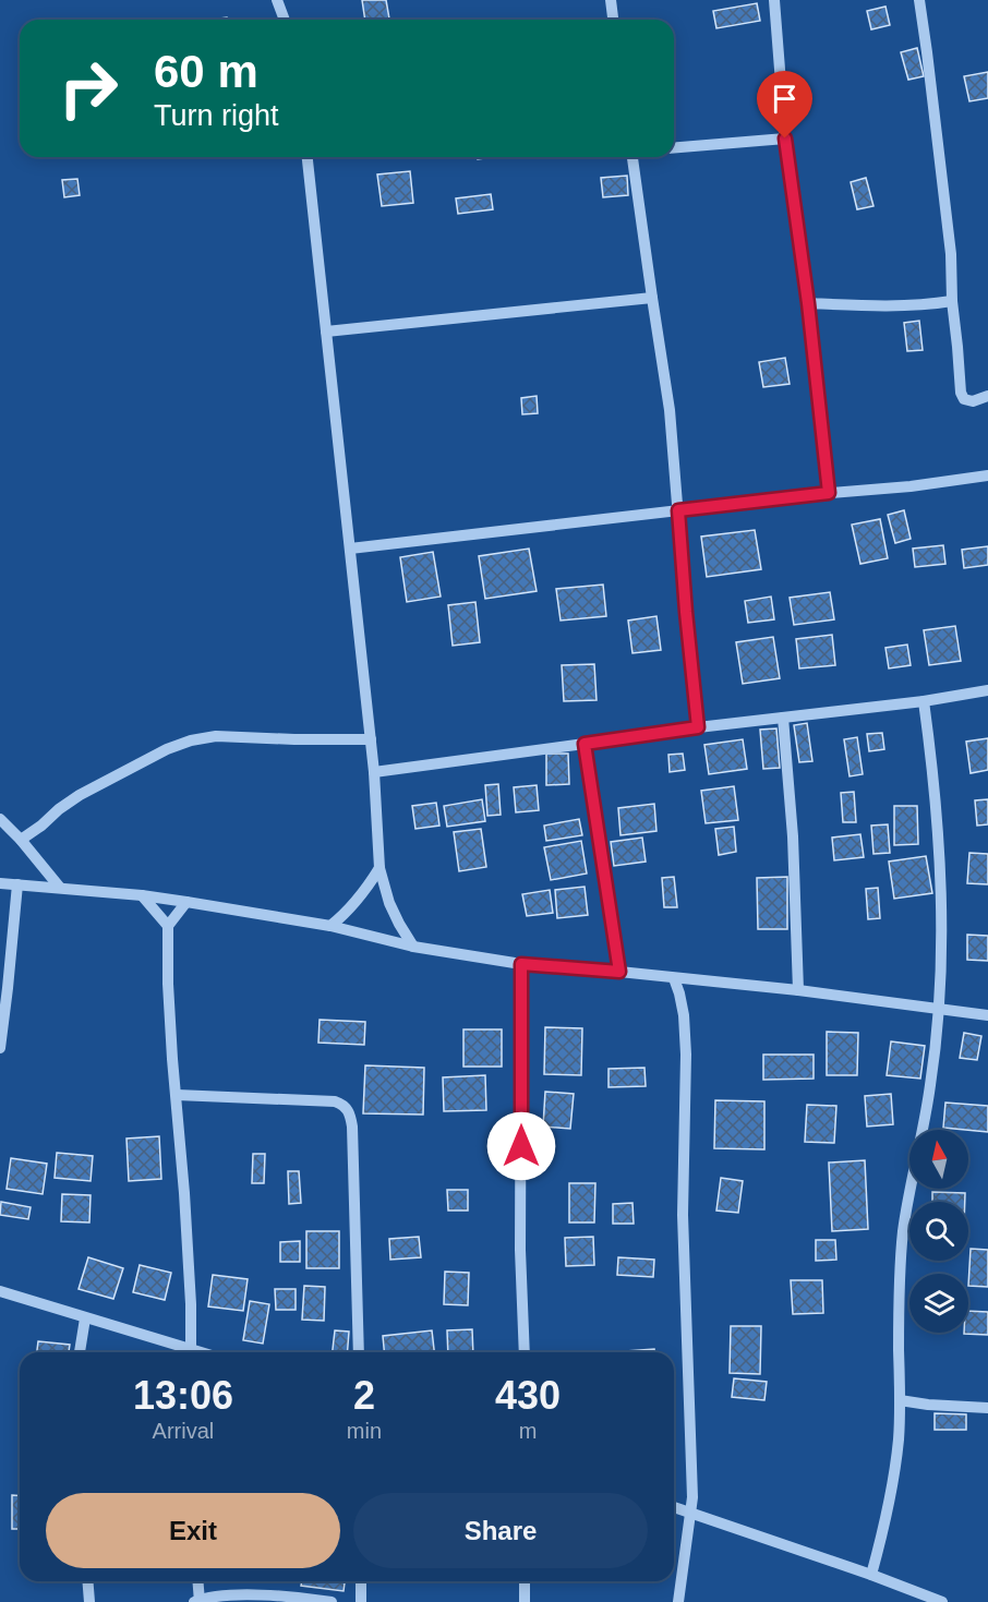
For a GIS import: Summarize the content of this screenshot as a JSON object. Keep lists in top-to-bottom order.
{
  "north": "top",
  "page": {
    "turn": ["60 m", "Turn right"],
    "eta": [
      "13:06",
      "Arrival",
      "2",
      "min",
      "430",
      "m"
    ],
    "buttons": ["Exit", "Share"]
  }
}
